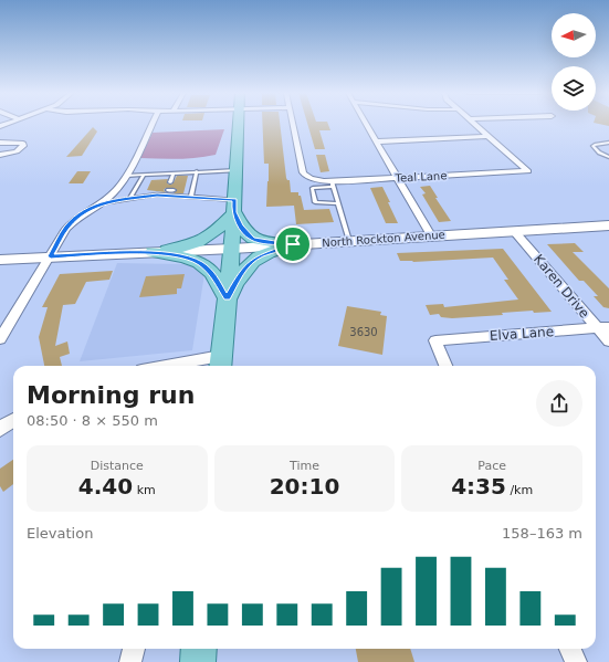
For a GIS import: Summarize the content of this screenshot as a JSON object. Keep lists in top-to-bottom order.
{
  "streets": {
    "main road": ["North Rockton Avenue"],
    "street": ["Teal Lane", "Karen Drive", "Elva Lane"]
  },
  "crossings": [
    ["North Rockton Avenue", "Karen Drive"],
    ["Karen Drive", "Elva Lane"]
  ],
  "house_numbers": ["3630"],
  "north": "left",
  "page": {
    "heading": ["Morning run", "08:50 · 8 × 550 m"],
    "stats": [
      ["Distance", "4.40 km"],
      ["Time", "20:10"],
      ["Pace", "4:35 /km"]
    ],
    "chart": ["Elevation", "158–163 m"]
  }
}
